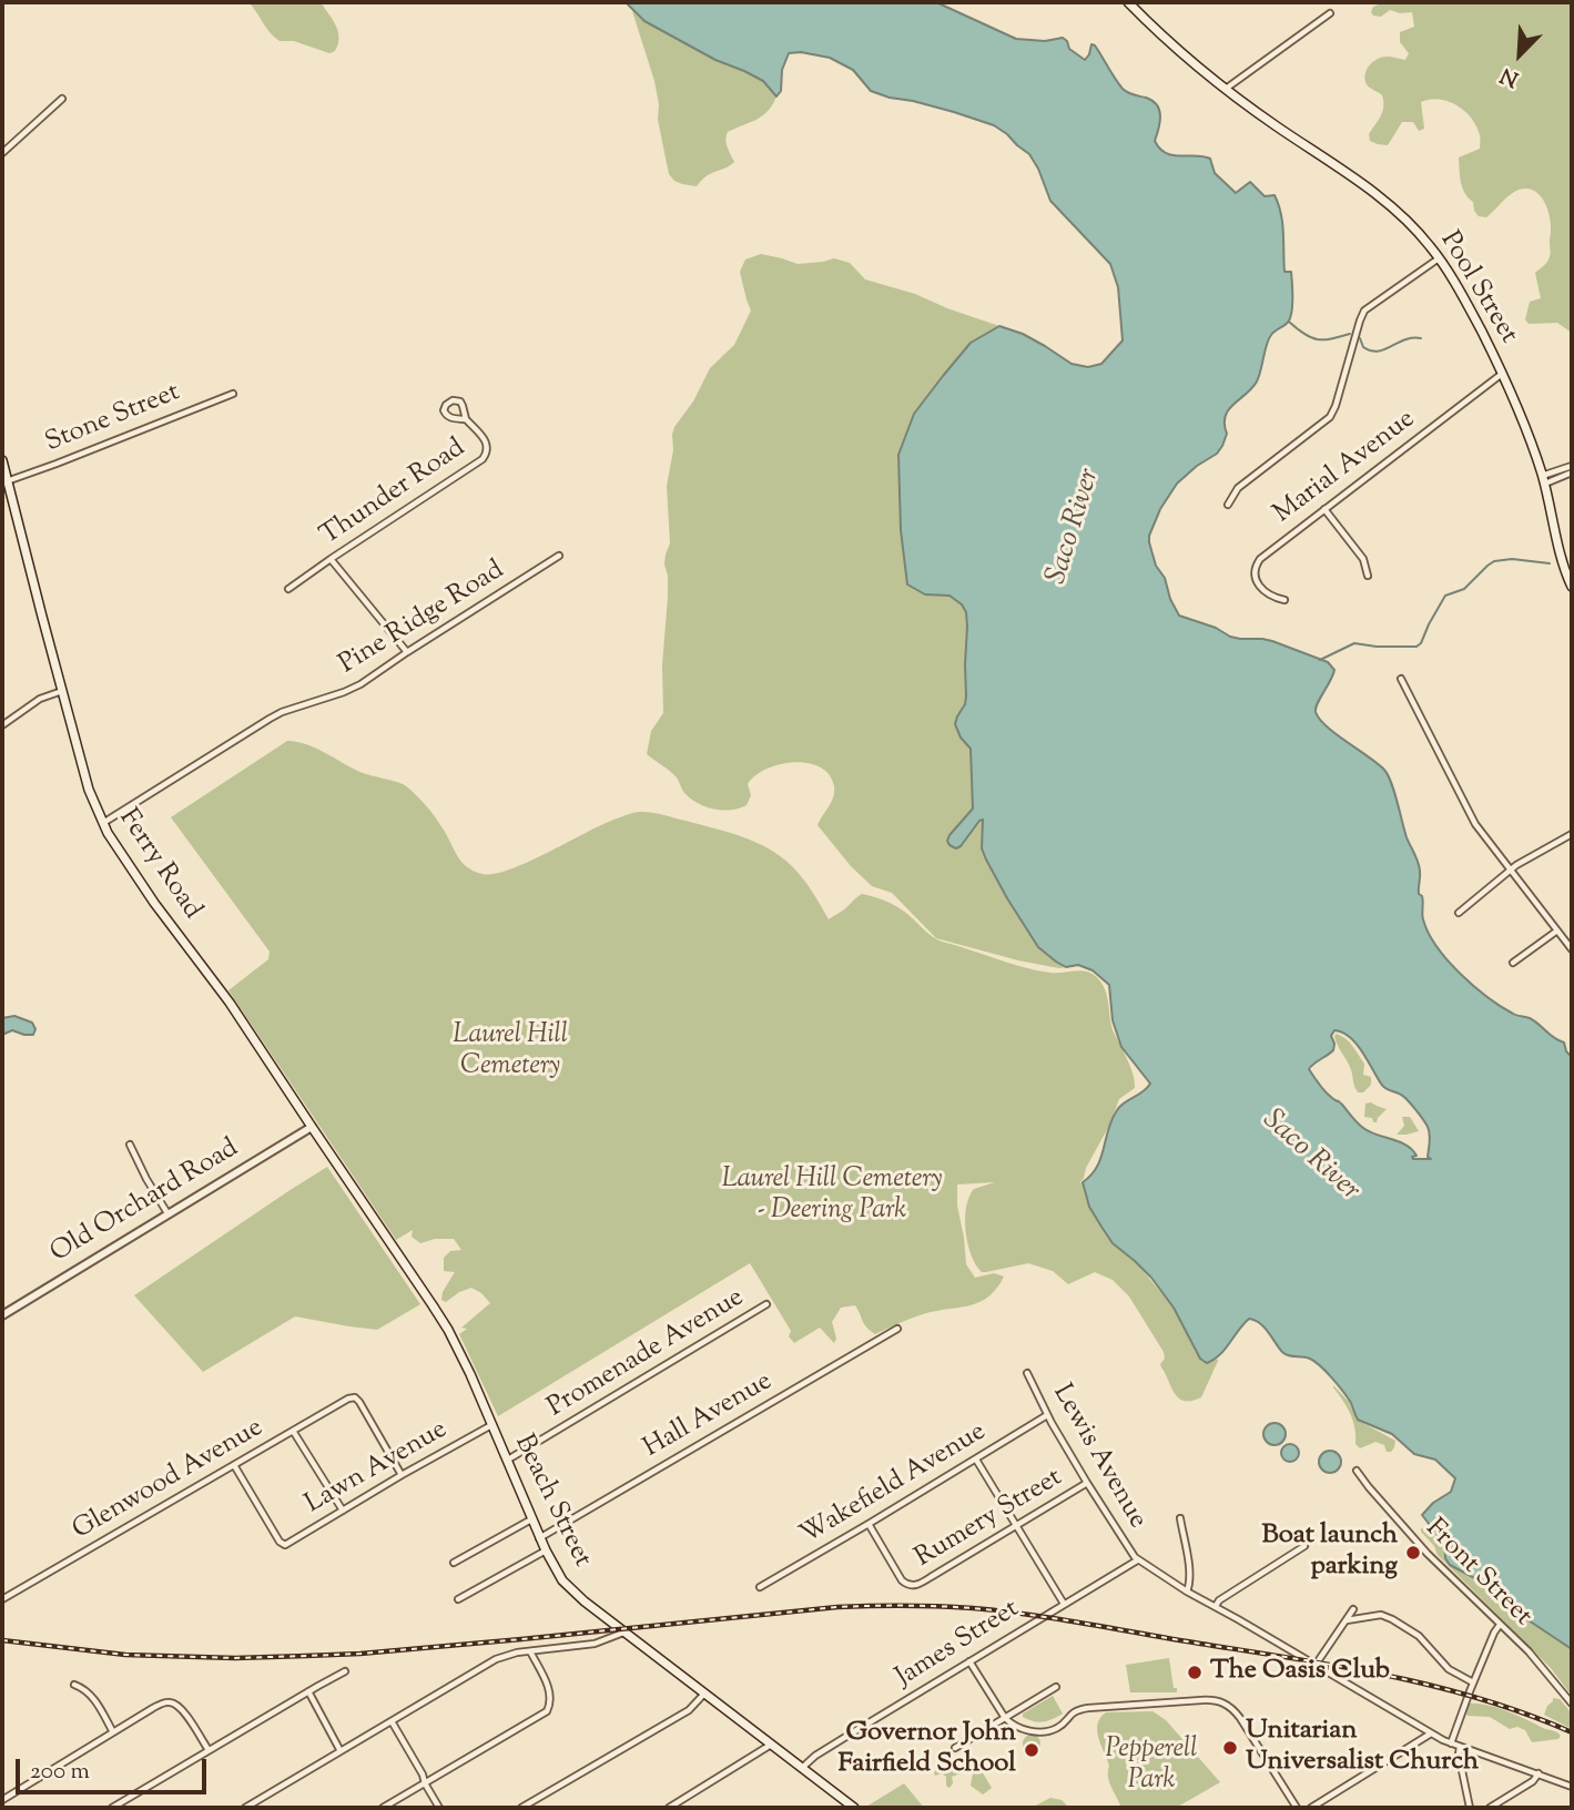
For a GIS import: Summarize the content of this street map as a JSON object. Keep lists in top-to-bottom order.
{
  "streets": {
    "main road": ["Pool Street", "Ferry Road", "Beach Street"],
    "street": [
      "Stone Street",
      "Marial Avenue",
      "Thunder Road",
      "Pine Ridge Road",
      "Old Orchard Road",
      "Promenade Avenue",
      "Hall Avenue",
      "Lewis Avenue",
      "Lawn Avenue",
      "Glenwood Avenue",
      "Wakefield Avenue",
      "Rumery Street",
      "Front Street",
      "James Street"
    ]
  },
  "crossings": [
    ["Pool Street", "Marial Avenue"],
    ["Stone Street", "Ferry Road"],
    ["Pine Ridge Road", "Ferry Road"],
    ["Ferry Road", "Old Orchard Road"],
    ["Ferry Road", "Beach Street"],
    ["Old Orchard Road", "Beach Street"],
    ["Promenade Avenue", "Beach Street"],
    ["Hall Avenue", "Beach Street"],
    ["Lewis Avenue", "Wakefield Avenue"],
    ["Lewis Avenue", "Rumery Street"],
    ["Lewis Avenue", "James Street"],
    ["Lawn Avenue", "Glenwood Avenue"],
    ["Lawn Avenue", "Beach Street"],
    ["Wakefield Avenue", "Rumery Street"],
    ["Beach Street", "James Street"]
  ],
  "water": ["Saco River"],
  "parks": ["Laurel Hill Cemetery", "Laurel Hill Cemetery - Deering Park", "Pepperell Park"],
  "places": [
    "Boat launch parking",
    "The Oasis Club",
    "Unitarian Universalist Church",
    "Governor John Fairfield School"
  ],
  "scale_bar": "200 m",
  "north": "bottom left"
}
